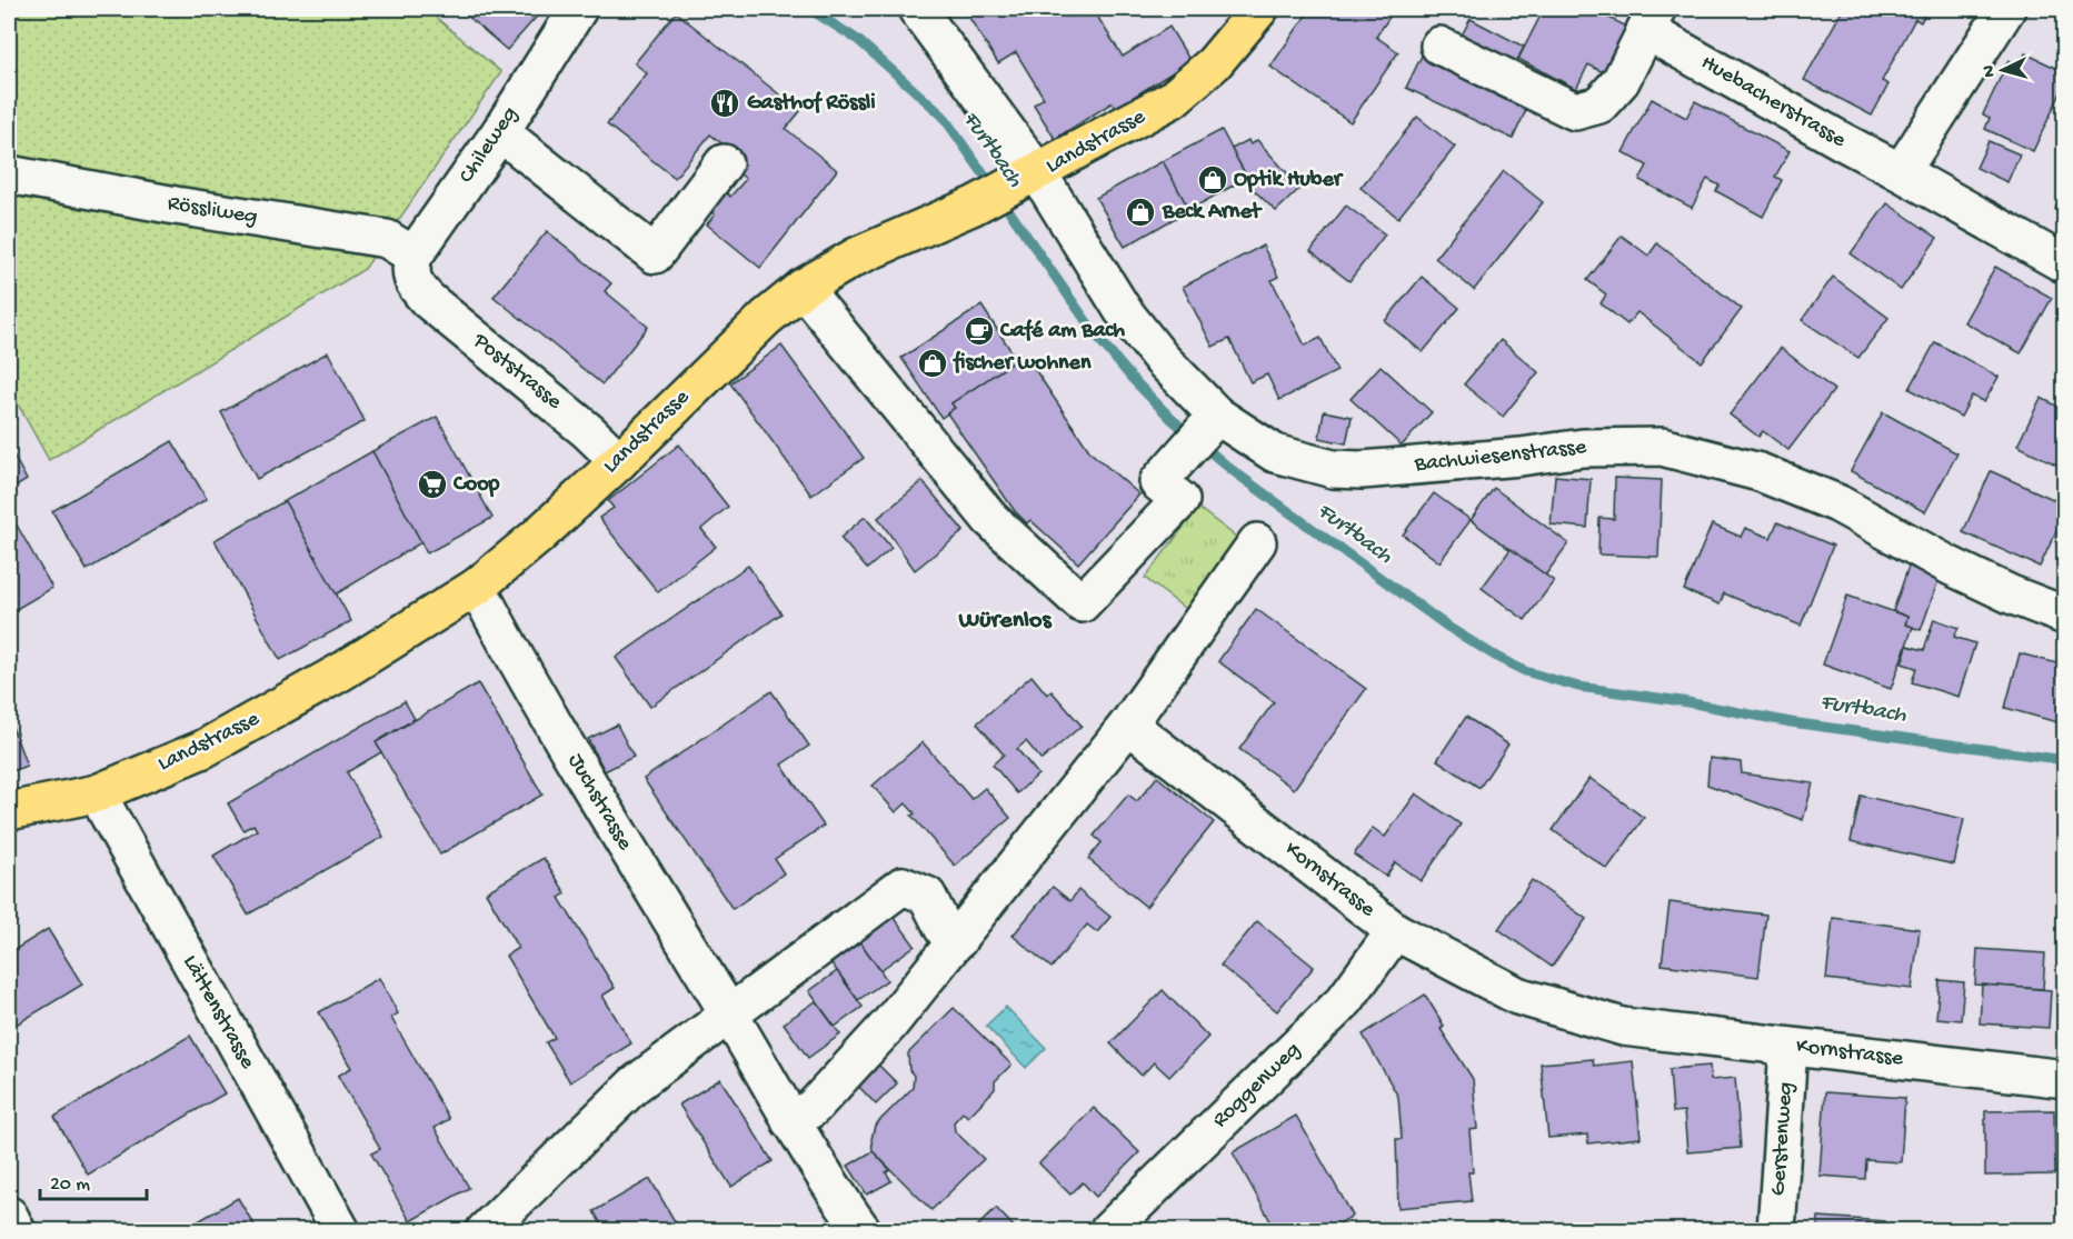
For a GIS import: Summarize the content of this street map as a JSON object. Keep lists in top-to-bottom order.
{
  "streets": {
    "main road": ["Landstrasse"],
    "street": [
      "Huebacherstrasse",
      "Chileweg",
      "Rössliweg",
      "Poststrasse",
      "Bachwiesenstrasse",
      "Juchstrasse",
      "Kornstrasse",
      "Lättenstrasse",
      "Roggenweg",
      "Gerstenweg"
    ]
  },
  "crossings": [
    ["Landstrasse", "Poststrasse"],
    ["Landstrasse", "Bachwiesenstrasse"],
    ["Landstrasse", "Juchstrasse"],
    ["Landstrasse", "Lättenstrasse"],
    ["Chileweg", "Rössliweg"],
    ["Chileweg", "Poststrasse"],
    ["Rössliweg", "Poststrasse"],
    ["Kornstrasse", "Roggenweg"],
    ["Kornstrasse", "Gerstenweg"]
  ],
  "districts": ["Würenlos"],
  "water": ["Furtbach"],
  "places": {
    "restaurant": ["Gasthof Rössli"],
    "shop": ["Optik Huber", "Beck Arnet", "fischer wohnen"],
    "cafe": ["Café am Bach"],
    "supermarket": ["Coop"]
  },
  "scale_bar": "20 m",
  "north": "left"
}
